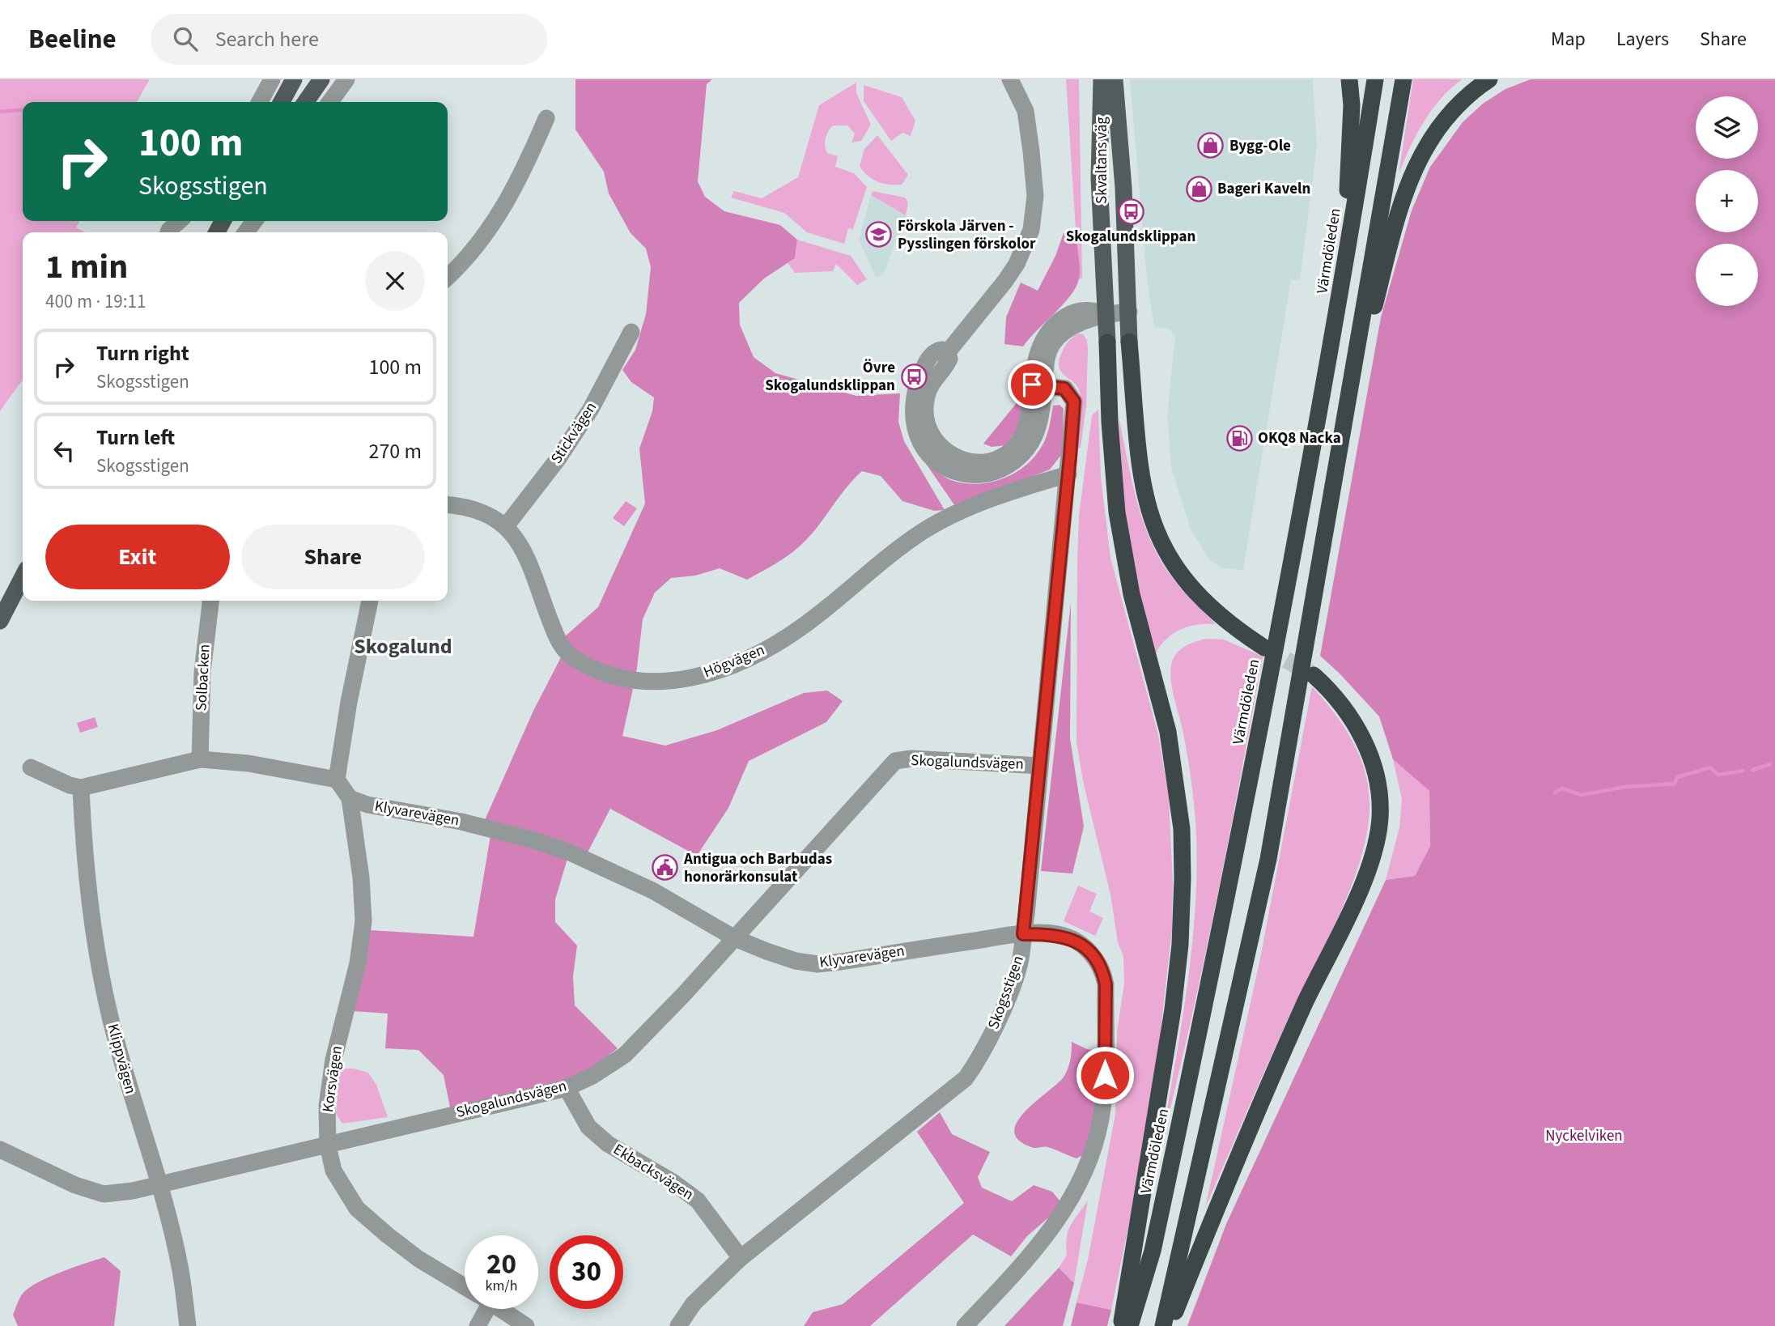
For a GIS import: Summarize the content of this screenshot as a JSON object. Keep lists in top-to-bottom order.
{
  "streets": {
    "highway": ["Värmdöleden"],
    "main road": ["Skvaltans väg"],
    "street": [
      "Stickvägen",
      "Högvägen",
      "Solbacken",
      "Skogalundsvägen",
      "Klyvarevägen",
      "Skogsstigen",
      "Klippvägen",
      "Korsvägen",
      "Ekbacksvägen"
    ]
  },
  "crossings": [
    ["Stickvägen", "Högvägen"],
    ["Högvägen", "Skogsstigen"],
    ["Skogalundsvägen", "Klyvarevägen"],
    ["Skogalundsvägen", "Skogsstigen"],
    ["Skogalundsvägen", "Klippvägen"],
    ["Skogalundsvägen", "Korsvägen"],
    ["Skogalundsvägen", "Ekbacksvägen"],
    ["Klyvarevägen", "Skogsstigen"],
    ["Klyvarevägen", "Korsvägen"],
    ["Skogsstigen", "Ekbacksvägen"]
  ],
  "districts": ["Skogalund"],
  "parks": ["Nyckelviken"],
  "places": {
    "shop": ["Bygg-Ole", "Bageri Kaveln"],
    "bus stop": ["Skogalundsklippan", "Övre Skogalundsklippan"],
    "school or university": ["Förskola Järven - Pysslingen förskolor"],
    "fuel station": ["OKQ8 Nacka"],
    "public building": ["Antigua och Barbudas honorärkonsulat"]
  },
  "page": {
    "header": "Beeline",
    "search": "Search here",
    "nav": ["Map", "Layers", "Share"],
    "map_buttons": ["+", "−"],
    "turn": ["100 m", "Skogsstigen"],
    "heading": ["1 min", "400 m · 19:11"],
    "list": [
      {
        "name": "Turn right",
        "note": "Skogsstigen",
        "value": "100 m"
      },
      {
        "name": "Turn left",
        "note": "Skogsstigen",
        "value": "270 m"
      }
    ],
    "buttons": ["Exit", "Share"],
    "speed": "20 km/h",
    "limit": "30"
  }
}
